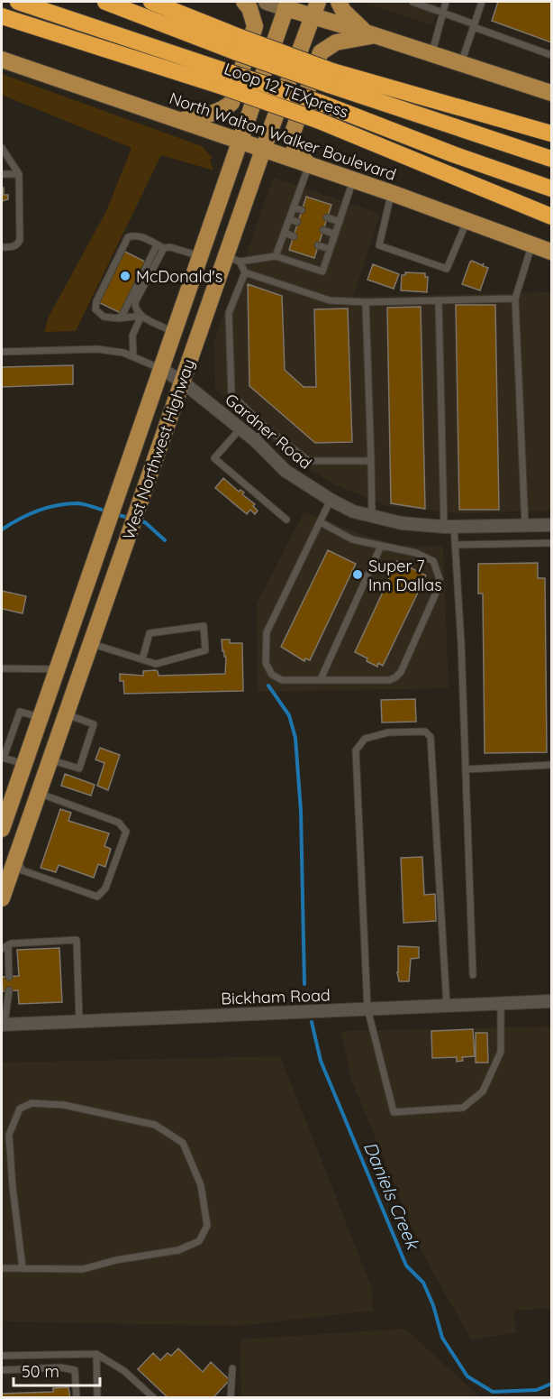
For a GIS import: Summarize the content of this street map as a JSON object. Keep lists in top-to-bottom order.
{
  "streets": {
    "highway": ["Loop 12 TEXpress"],
    "main road": ["North Walton Walker Boulevard", "West Northwest Highway"],
    "street": ["Gardner Road", "Bickham Road"]
  },
  "crossings": [
    ["North Walton Walker Boulevard", "West Northwest Highway"],
    ["Gardner Road", "West Northwest Highway"]
  ],
  "water": ["Daniels Creek"],
  "places": ["McDonald's", "Super 7 Inn Dallas"],
  "scale_bar": "50 m"
}
